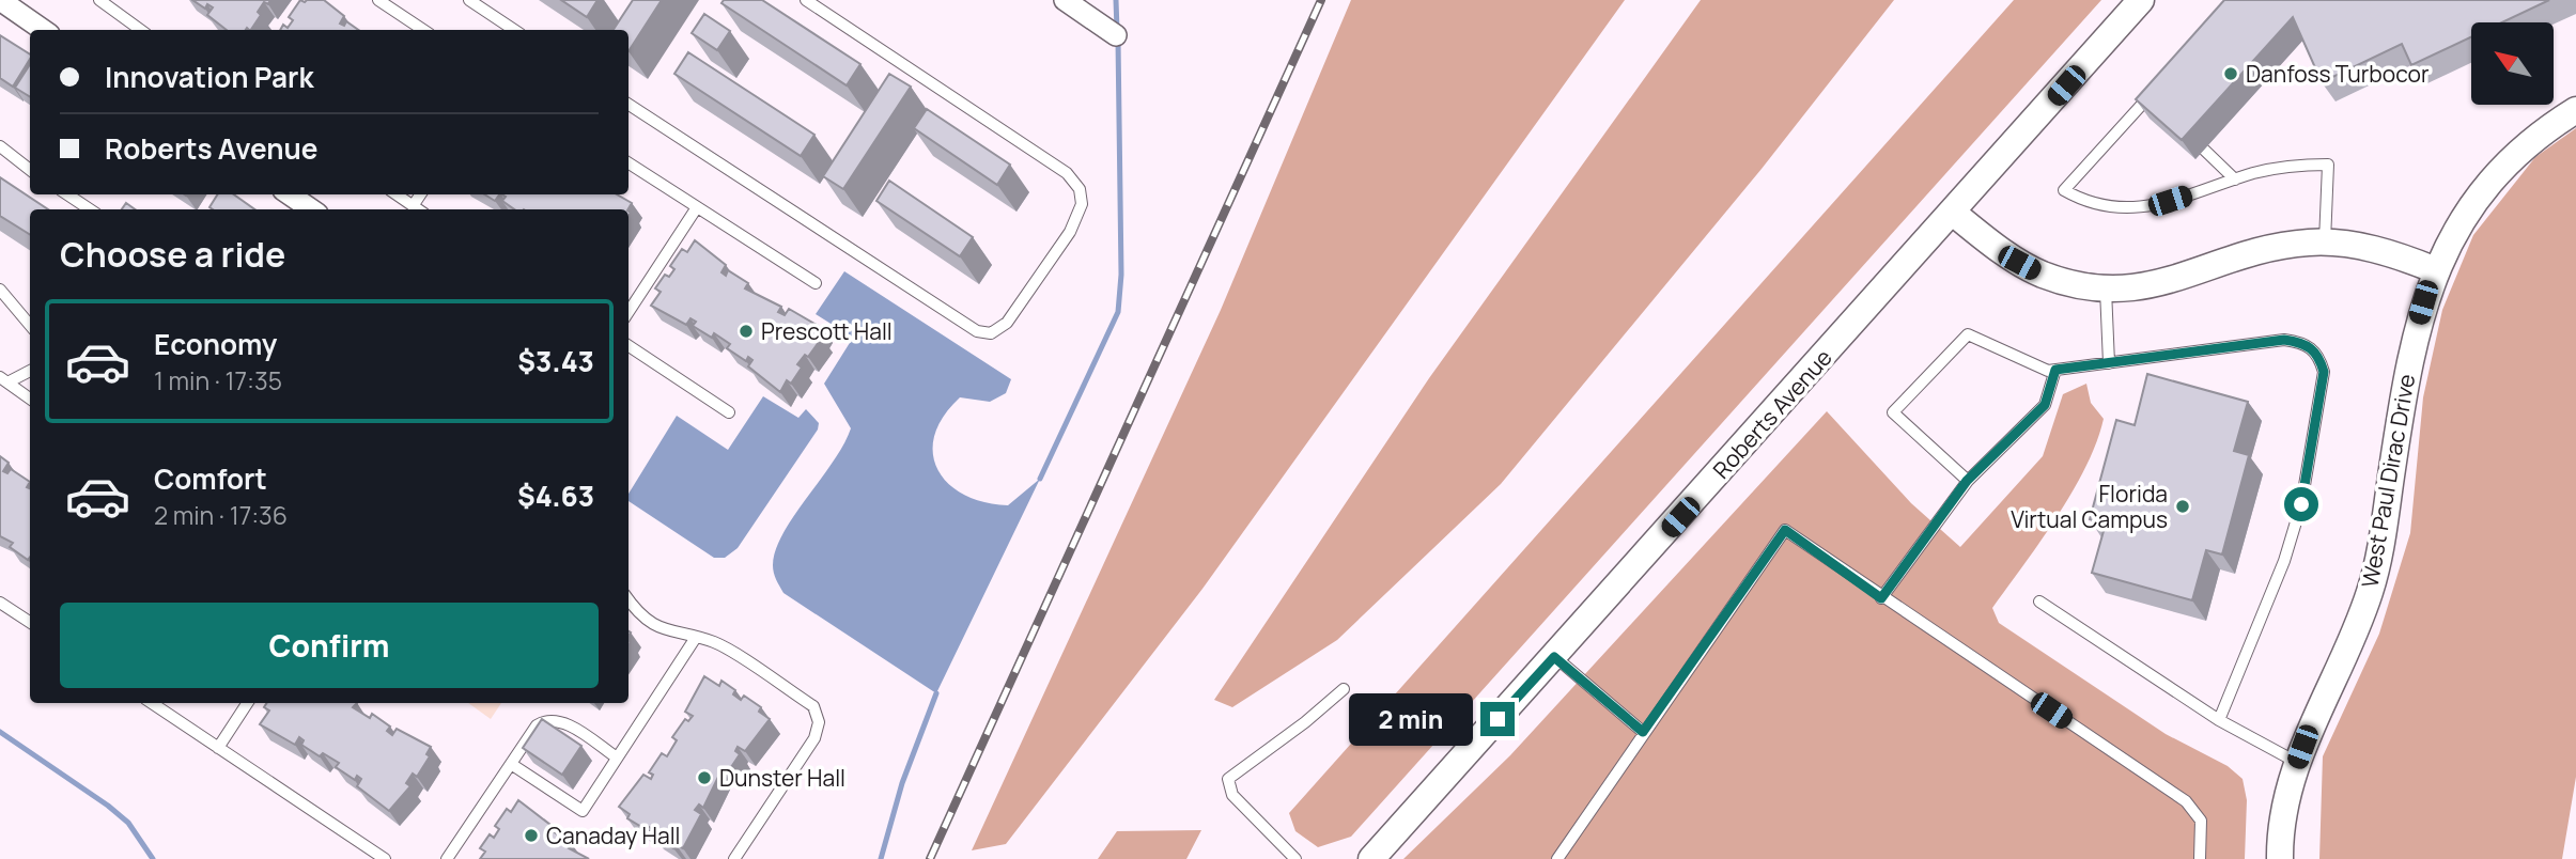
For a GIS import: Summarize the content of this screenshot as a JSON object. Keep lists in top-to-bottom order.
{
  "streets": {
    "street": ["Roberts Avenue", "West Paul Dirac Drive"]
  },
  "places": [
    "Danfoss Turbocor",
    "Prescott Hall",
    "Florida Virtual Campus",
    "Dunster Hall",
    "Canaday Hall"
  ],
  "north": "top left",
  "page": {
    "banner": ["Innovation Park", "Roberts Avenue"],
    "heading": "Choose a ride",
    "list": [
      {
        "name": "Economy",
        "note": "1 min · 17:35",
        "value": "$3.43"
      },
      {
        "name": "Comfort",
        "note": "2 min · 17:36",
        "value": "$4.63"
      }
    ],
    "buttons": "Confirm",
    "bubble": "2 min"
  }
}
